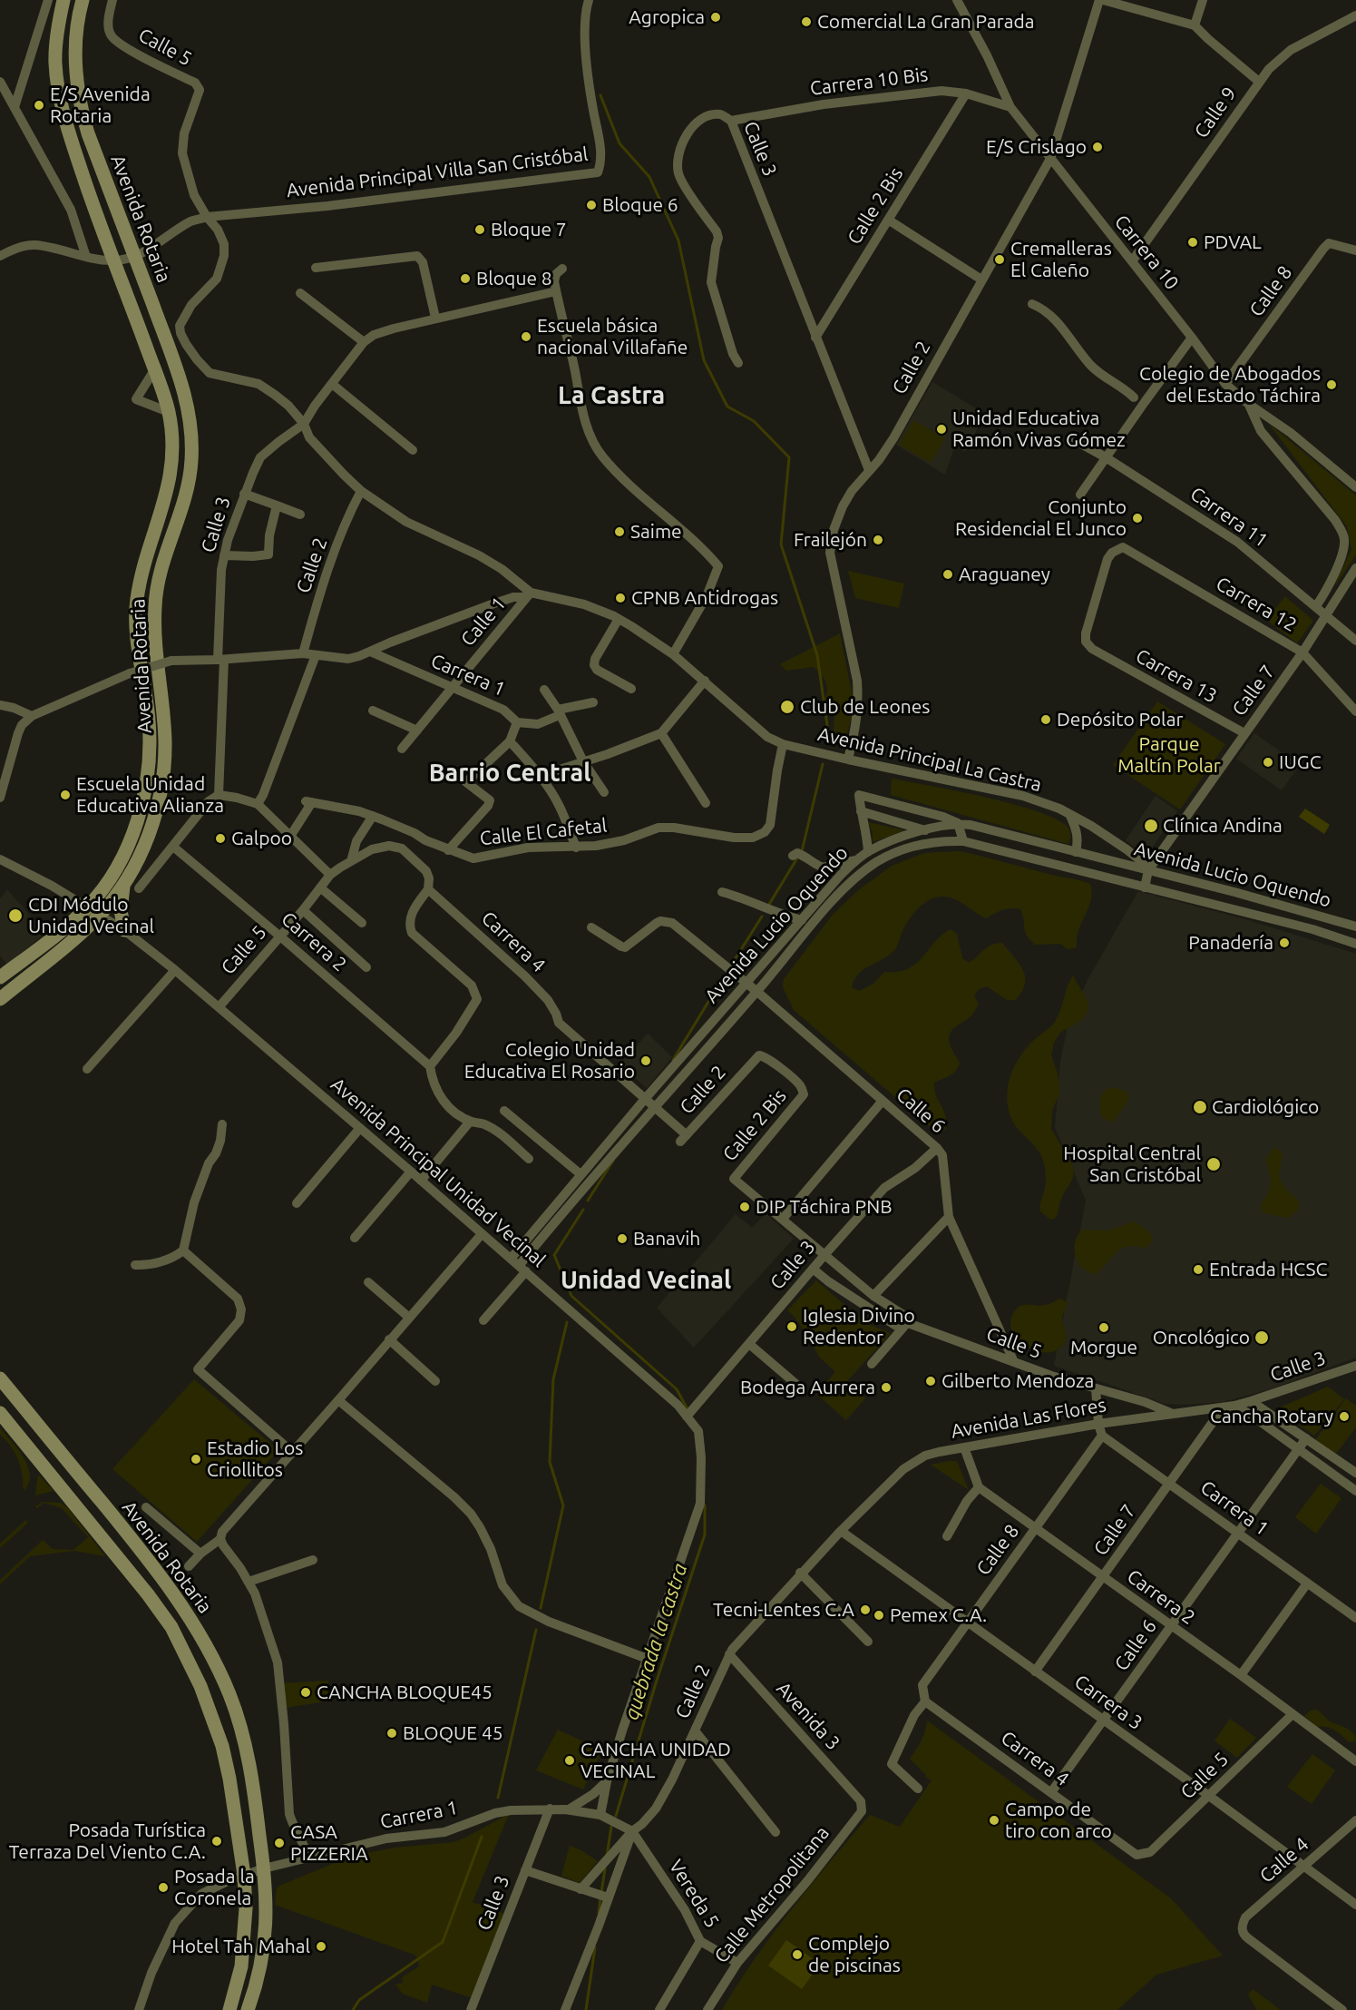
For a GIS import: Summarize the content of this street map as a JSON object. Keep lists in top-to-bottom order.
{
  "streets": {
    "main road": ["Avenida Rotaria"],
    "street": [
      "Calle 5",
      "Carrera 10 Bis",
      "Calle 9",
      "Calle 3",
      "Avenida Principal Villa San Cristóbal",
      "Calle 2 Bis",
      "Carrera 10",
      "Calle 8",
      "Calle 2",
      "Carrera 11",
      "Carrera 12",
      "Calle 1",
      "Carrera 1",
      "Carrera 13",
      "Calle 7",
      "Avenida Principal La Castra",
      "Calle El Cafetal",
      "Avenida Lucio Oquendo",
      "Carrera 2",
      "Carrera 4",
      "Calle 6",
      "Avenida Principal Unidad Vecinal",
      "Avenida Las Flores",
      "Carrera 3",
      "Avenida 3",
      "Calle 4",
      "Vereda 5",
      "Calle Metropolitana"
    ]
  },
  "crossings": [
    ["Calle 5", "Calle 3"],
    ["Calle 5", "Avenida Principal Villa San Cristóbal"],
    ["Calle 5", "Calle 2 Bis"],
    ["Calle 5", "Avenida Principal La Castra"],
    ["Calle 5", "Carrera 2"],
    ["Calle 5", "Carrera 4"],
    ["Calle 5", "Calle 6"],
    ["Calle 5", "Avenida Principal Unidad Vecinal"],
    ["Calle 5", "Avenida Las Flores"],
    ["Calle 5", "Carrera 3"],
    ["Carrera 10 Bis", "Calle 3"],
    ["Carrera 10 Bis", "Calle 2 Bis"],
    ["Carrera 10 Bis", "Carrera 10"],
    ["Calle 9", "Carrera 10"],
    ["Calle 3", "Calle 2 Bis"],
    ["Calle 3", "Calle 2"],
    ["Calle 3", "Carrera 1"],
    ["Calle 3", "Avenida Principal La Castra"],
    ["Calle 3", "Calle 6"],
    ["Calle 3", "Avenida Principal Unidad Vecinal"],
    ["Calle 3", "Avenida Las Flores"],
    ["Avenida Principal Villa San Cristóbal", "Avenida Principal La Castra"],
    ["Calle 2 Bis", "Calle 2"],
    ["Avenida Rotaria", "Carrera 1"],
    ["Avenida Rotaria", "Avenida Principal Unidad Vecinal"],
    ["Carrera 10", "Calle 8"],
    ["Carrera 10", "Calle 2"],
    ["Calle 8", "Carrera 1"],
    ["Calle 8", "Carrera 2"],
    ["Calle 8", "Carrera 4"],
    ["Calle 8", "Carrera 3"],
    ["Calle 2", "Carrera 1"],
    ["Calle 2", "Avenida Principal La Castra"],
    ["Calle 2", "Avenida Lucio Oquendo"],
    ["Calle 2", "Avenida Las Flores"],
    ["Calle 2", "Carrera 3"],
    ["Calle 2", "Avenida 3"],
    ["Calle 2", "Vereda 5"],
    ["Carrera 11", "Calle 7"],
    ["Carrera 12", "Carrera 13"],
    ["Carrera 12", "Calle 7"],
    ["Calle 1", "Carrera 1"],
    ["Calle 1", "Avenida Principal La Castra"],
    ["Carrera 1", "Calle 7"],
    ["Carrera 1", "Calle 6"],
    ["Carrera 1", "Avenida Principal Unidad Vecinal"],
    ["Carrera 1", "Vereda 5"],
    ["Carrera 13", "Calle 7"],
    ["Calle 7", "Avenida Principal La Castra"],
    ["Calle 7", "Avenida Lucio Oquendo"],
    ["Calle 7", "Carrera 2"],
    ["Calle 7", "Avenida Las Flores"],
    ["Calle 7", "Carrera 3"],
    ["Avenida Principal La Castra", "Calle El Cafetal"],
    ["Avenida Principal La Castra", "Avenida Lucio Oquendo"],
    ["Avenida Lucio Oquendo", "Carrera 4"],
    ["Avenida Lucio Oquendo", "Calle 6"],
    ["Avenida Lucio Oquendo", "Avenida Principal Unidad Vecinal"],
    ["Carrera 2", "Calle 6"],
    ["Carrera 4", "Calle 6"],
    ["Calle 6", "Carrera 3"],
    ["Avenida Las Flores", "Carrera 3"],
    ["Carrera 3", "Calle 4"],
    ["Avenida 3", "Calle Metropolitana"],
    ["Vereda 5", "Calle Metropolitana"]
  ],
  "districts": ["La Castra", "Barrio Central", "Unidad Vecinal"],
  "water": ["quebrada la castra"],
  "parks": ["Parque Maltín Polar"],
  "places": [
    "Agropica",
    "Comercial La Gran Parada",
    "E/S Avenida Rotaria",
    "E/S Crislago",
    "Bloque 6",
    "Bloque 7",
    "PDVAL",
    "Cremalleras El Caleño",
    "Bloque 8",
    "Escuela básica nacional Villafañe",
    "Colegio de Abogados del Estado Táchira",
    "Unidad Educativa Ramón Vivas Gómez",
    "Conjunto Residencial El Junco",
    "Saime",
    "Frailejón",
    "Araguaney",
    "CPNB Antidrogas",
    "Club de Leones",
    "Depósito Polar",
    "IUGC",
    "Escuela Unidad Educativa Alianza",
    "Clínica Andina",
    "Galpoo",
    "CDI Módulo Unidad Vecinal",
    "Panadería",
    "Colegio Unidad Educativa El Rosario",
    "Cardiológico",
    "Hospital Central San Cristóbal",
    "DIP Táchira PNB",
    "Banavih",
    "Entrada HCSC",
    "Iglesia Divino Redentor",
    "Morgue",
    "Oncológico",
    "Gilberto Mendoza",
    "Bodega Aurrera",
    "Cancha Rotary",
    "Estadio Los Criollitos",
    "Tecni-Lentes C.A",
    "Pemex C.A.",
    "CANCHA BLOQUE45",
    "BLOQUE 45",
    "CANCHA UNIDAD VECINAL",
    "Campo de tiro con arco",
    "Posada Turística Terraza Del Viento C.A.",
    "CASA PIZZERIA",
    "Posada la Coronela",
    "Hotel Tah Mahal",
    "Complejo de piscinas"
  ]
}
